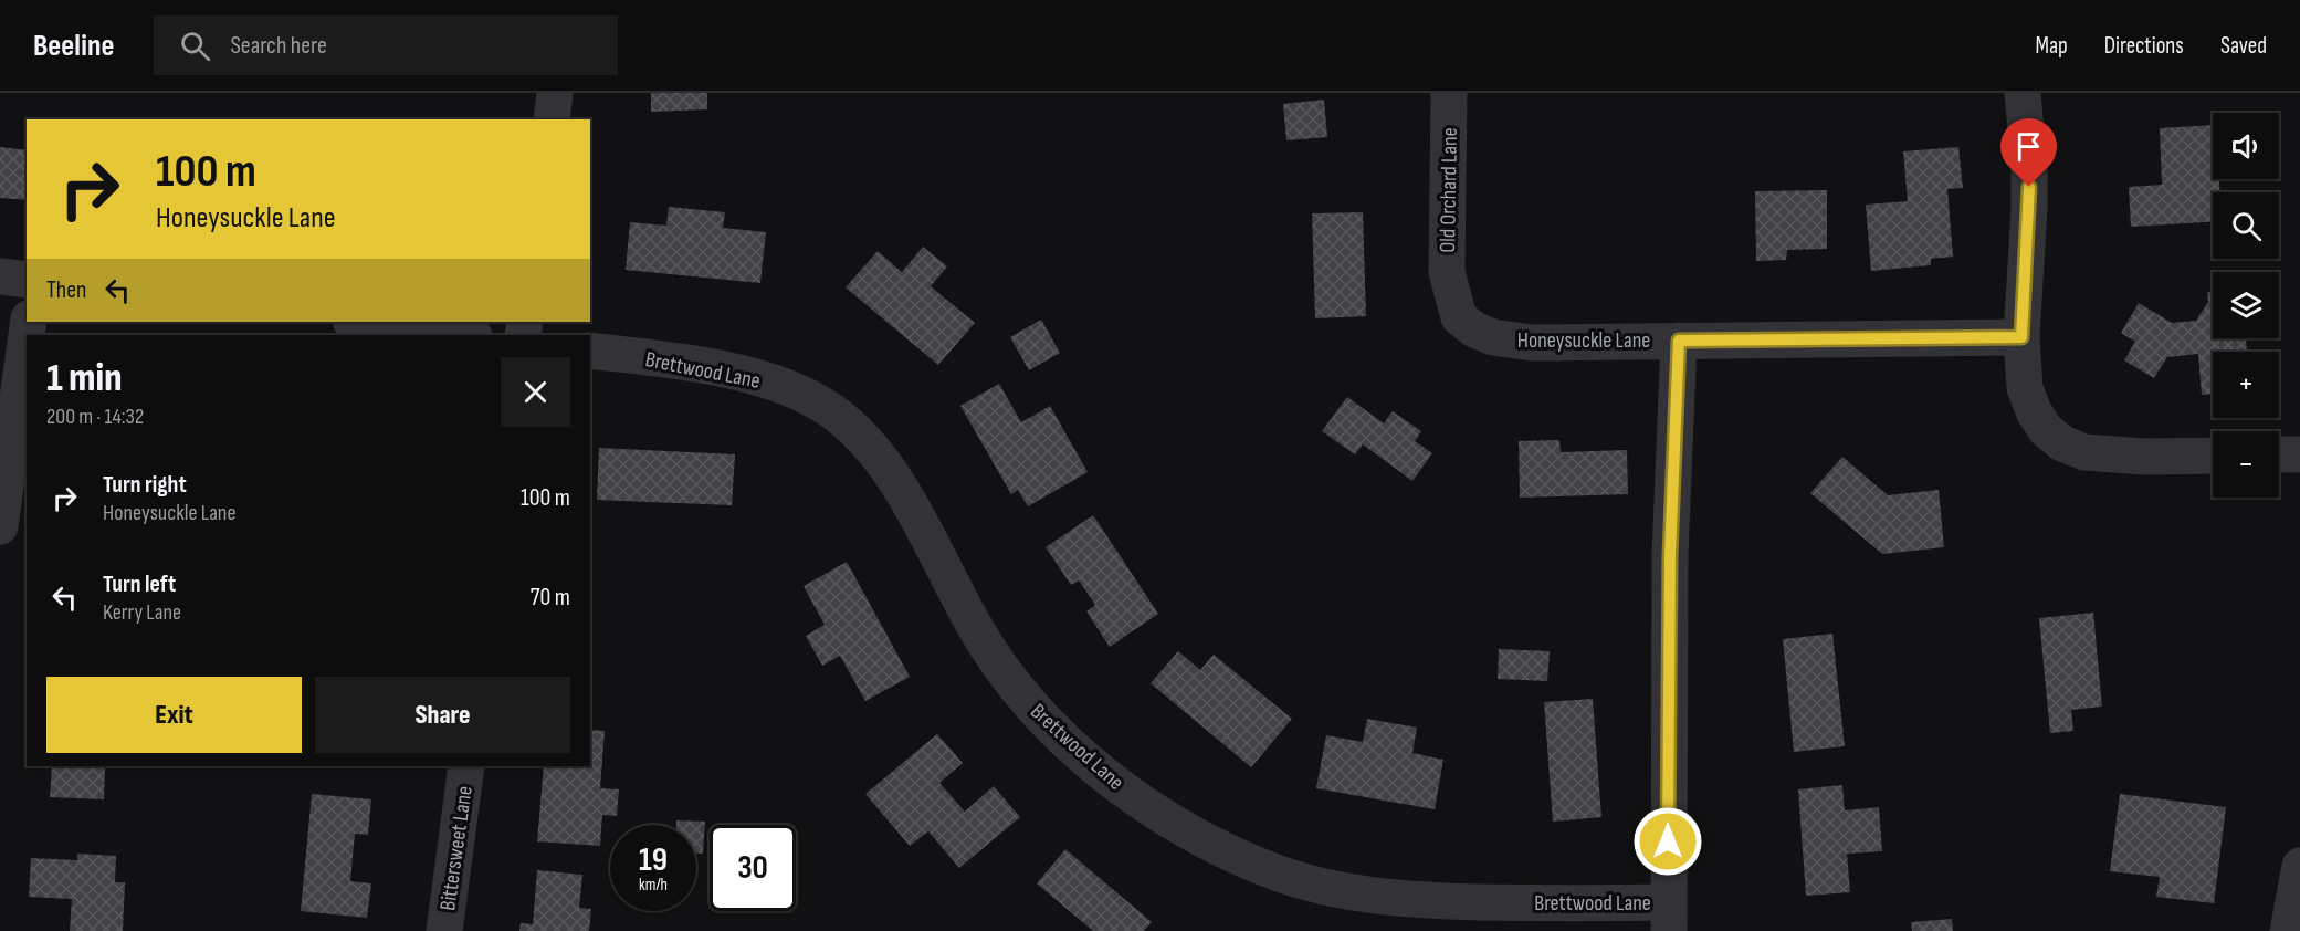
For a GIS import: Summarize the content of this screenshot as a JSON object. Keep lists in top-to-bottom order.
{
  "streets": {
    "street": [
      "Old Orchard Lane",
      "Honeysuckle Lane",
      "Brettwood Lane",
      "Bittersweet Lane"
    ]
  },
  "crossings": [
    ["Old Orchard Lane", "Honeysuckle Lane"]
  ],
  "page": {
    "header": "Beeline",
    "search": "Search here",
    "nav": ["Map", "Directions", "Saved"],
    "map_buttons": ["+", "−"],
    "turn": ["100 m", "Honeysuckle Lane"],
    "then": "Then",
    "heading": ["1 min", "200 m · 14:32"],
    "list": [
      {
        "name": "Turn right",
        "note": "Honeysuckle Lane",
        "value": "100 m"
      },
      {
        "name": "Turn left",
        "note": "Kerry Lane",
        "value": "70 m"
      }
    ],
    "buttons": ["Exit", "Share"],
    "speed": "19 km/h",
    "limit": "30"
  }
}
